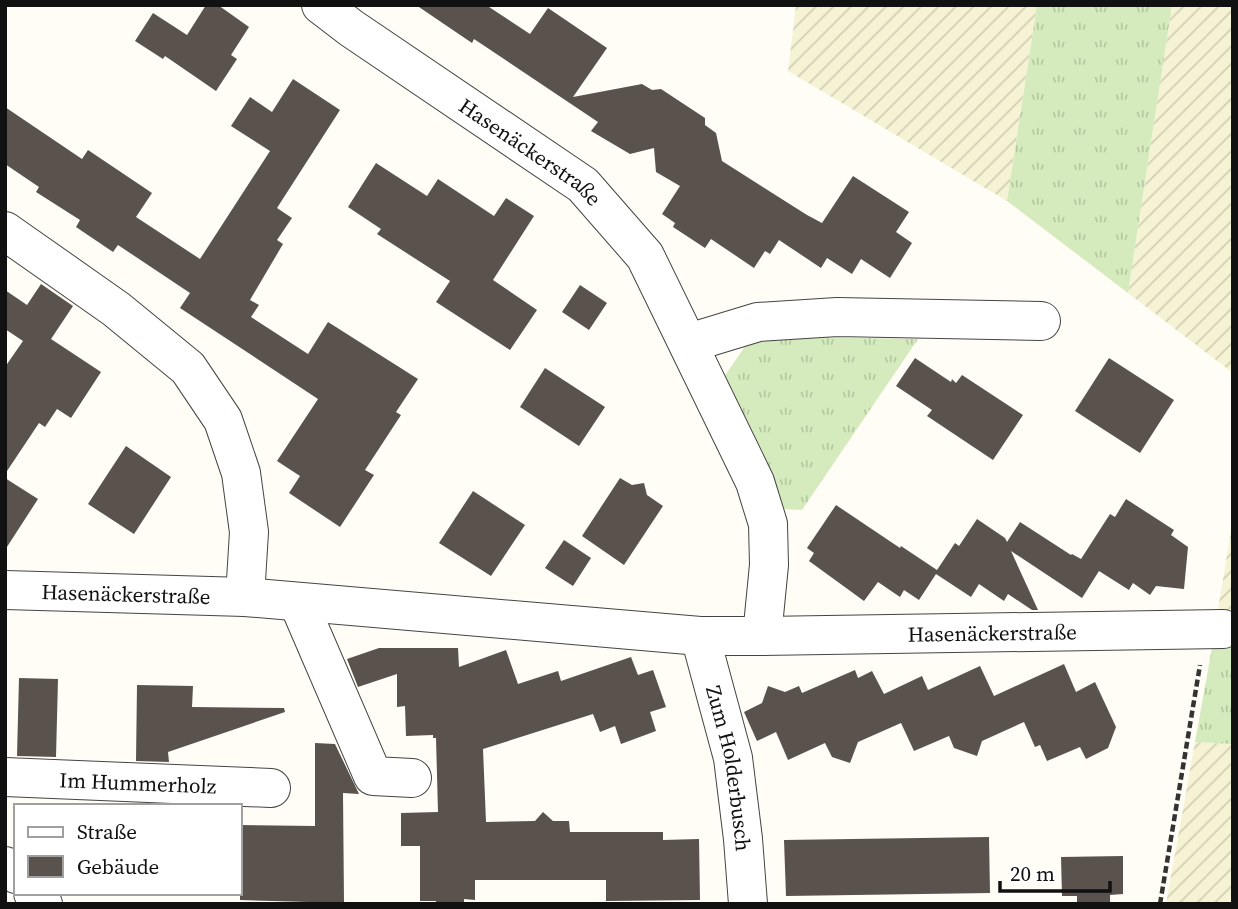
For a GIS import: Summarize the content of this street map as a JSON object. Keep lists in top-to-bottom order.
{
  "streets": {
    "street": ["Hasenäckerstraße", "Zum Holderbusch", "Im Hummerholz"]
  },
  "crossings": [
    ["Hasenäckerstraße", "Zum Holderbusch"]
  ],
  "legend": ["Straße", "Gebäude"],
  "scale_bar": "20 m"
}
